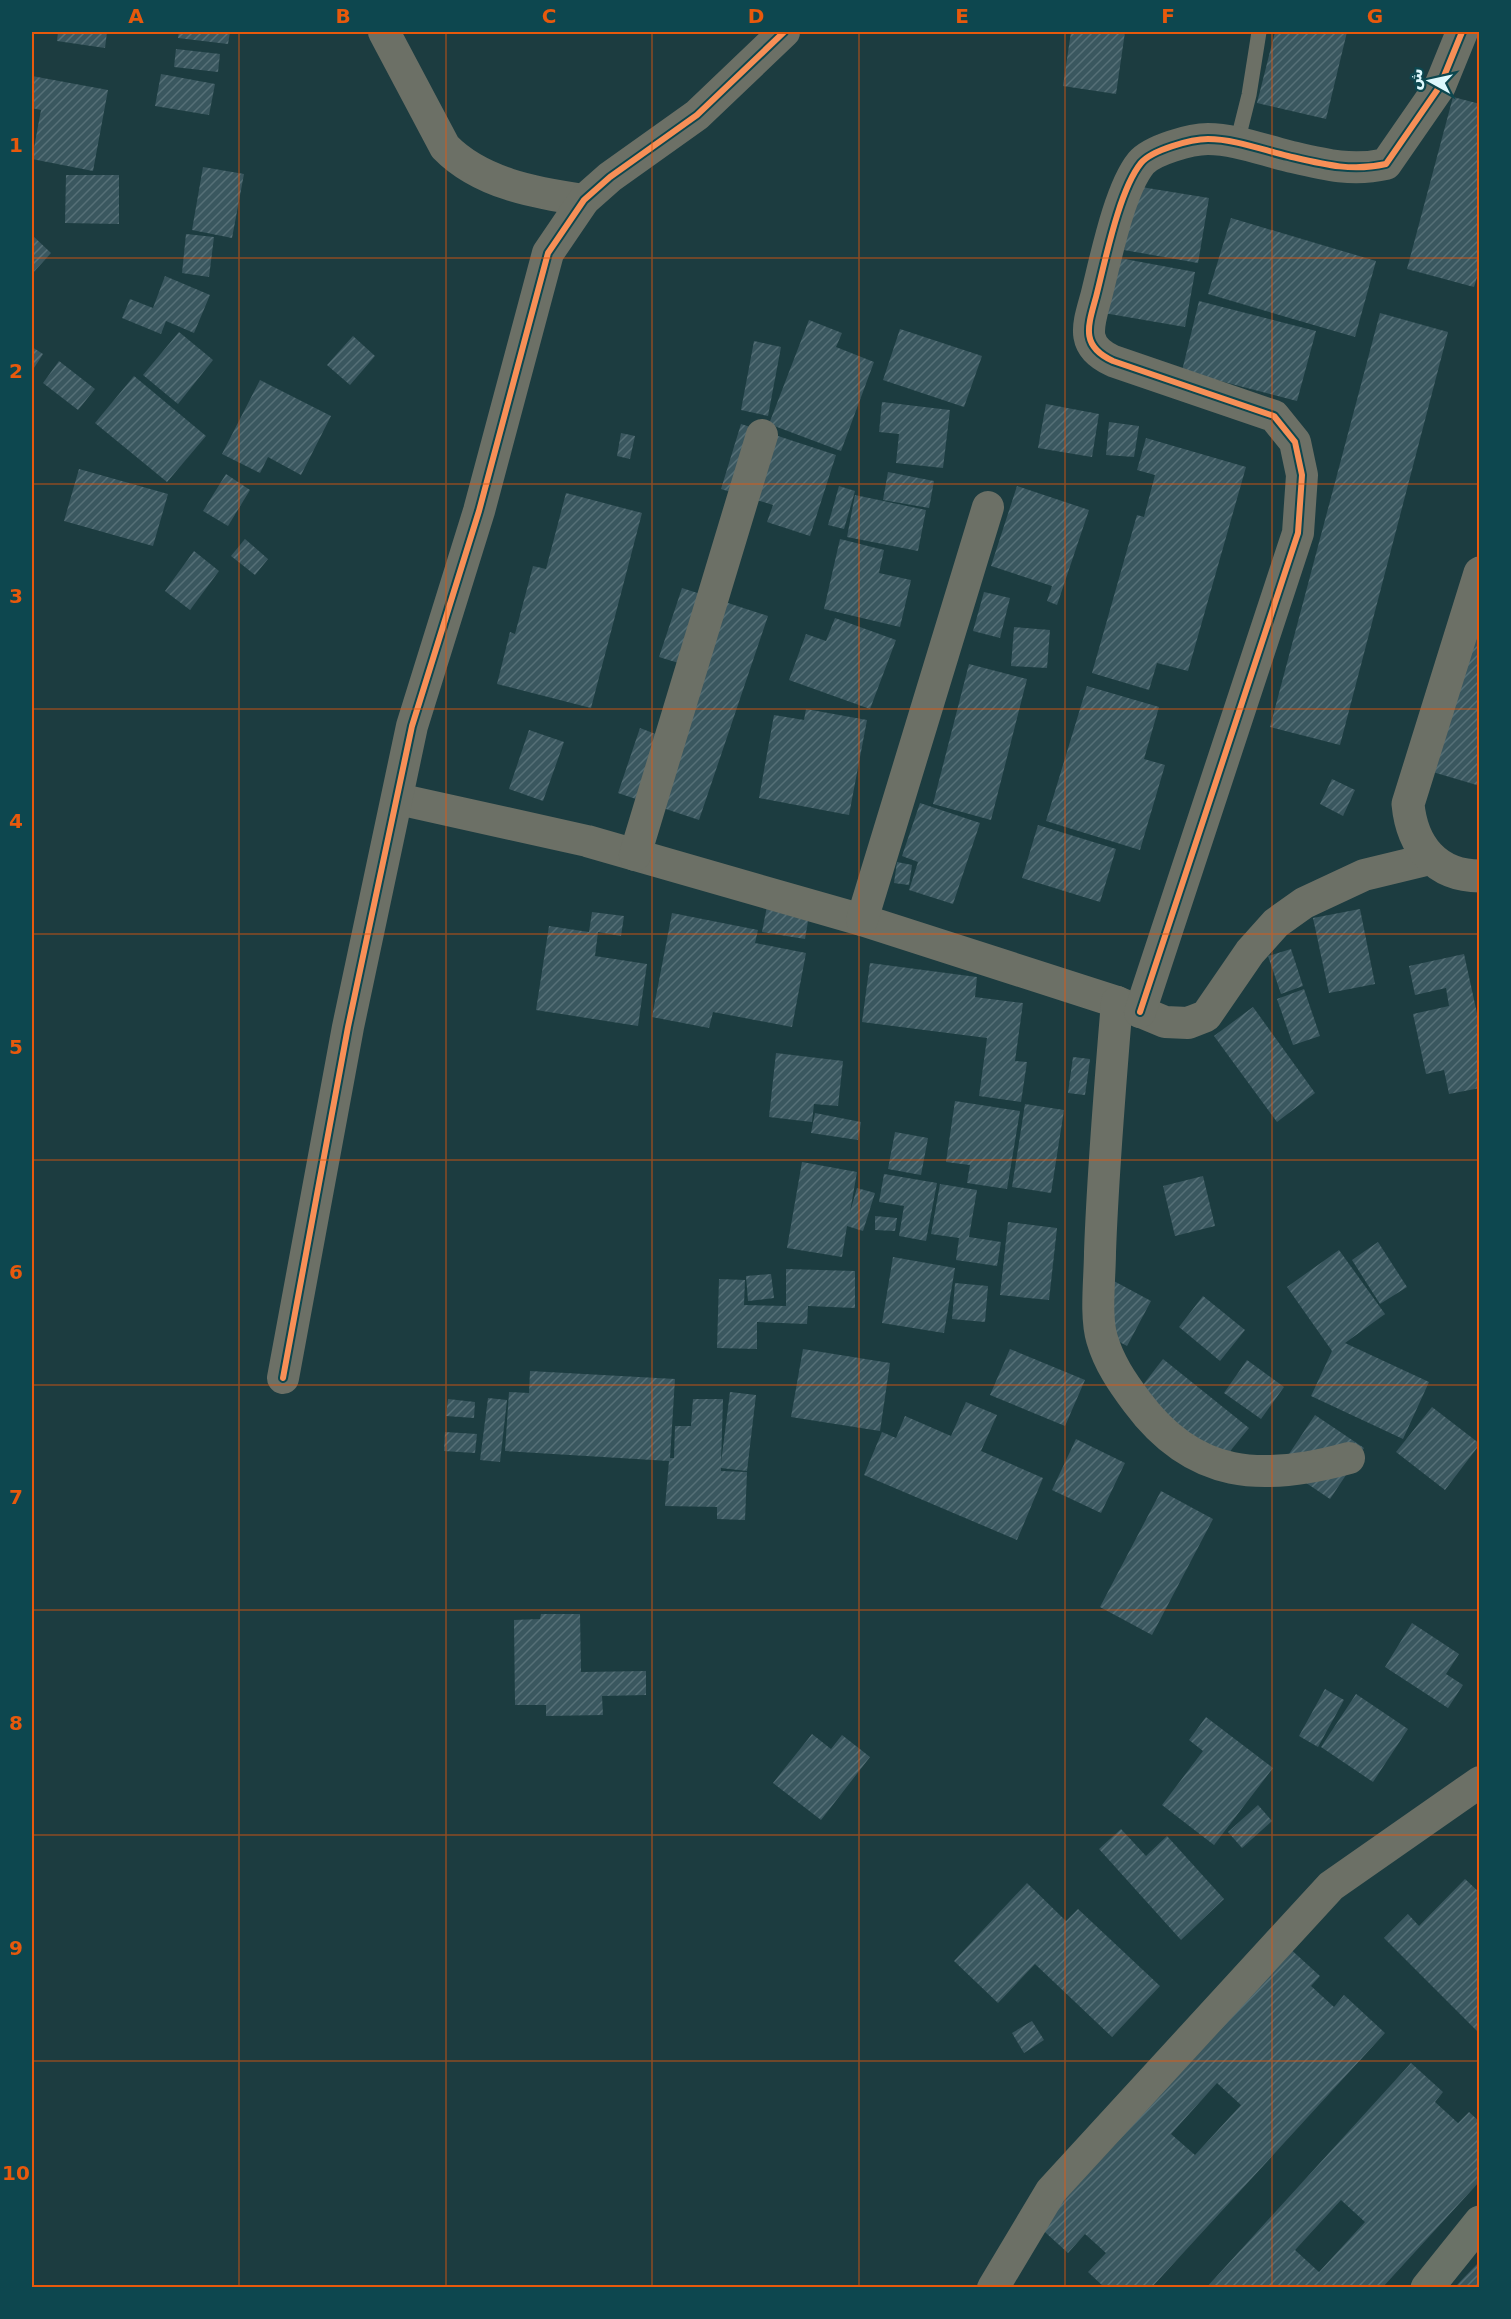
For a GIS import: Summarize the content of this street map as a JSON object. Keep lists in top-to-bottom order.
{
  "north": "left",
  "grid": {
    "columns": [
      "A",
      "B",
      "C",
      "D",
      "E",
      "F",
      "G"
    ],
    "rows": [
      "1",
      "2",
      "3",
      "4",
      "5",
      "6",
      "7",
      "8",
      "9",
      "10"
    ]
  }
}
